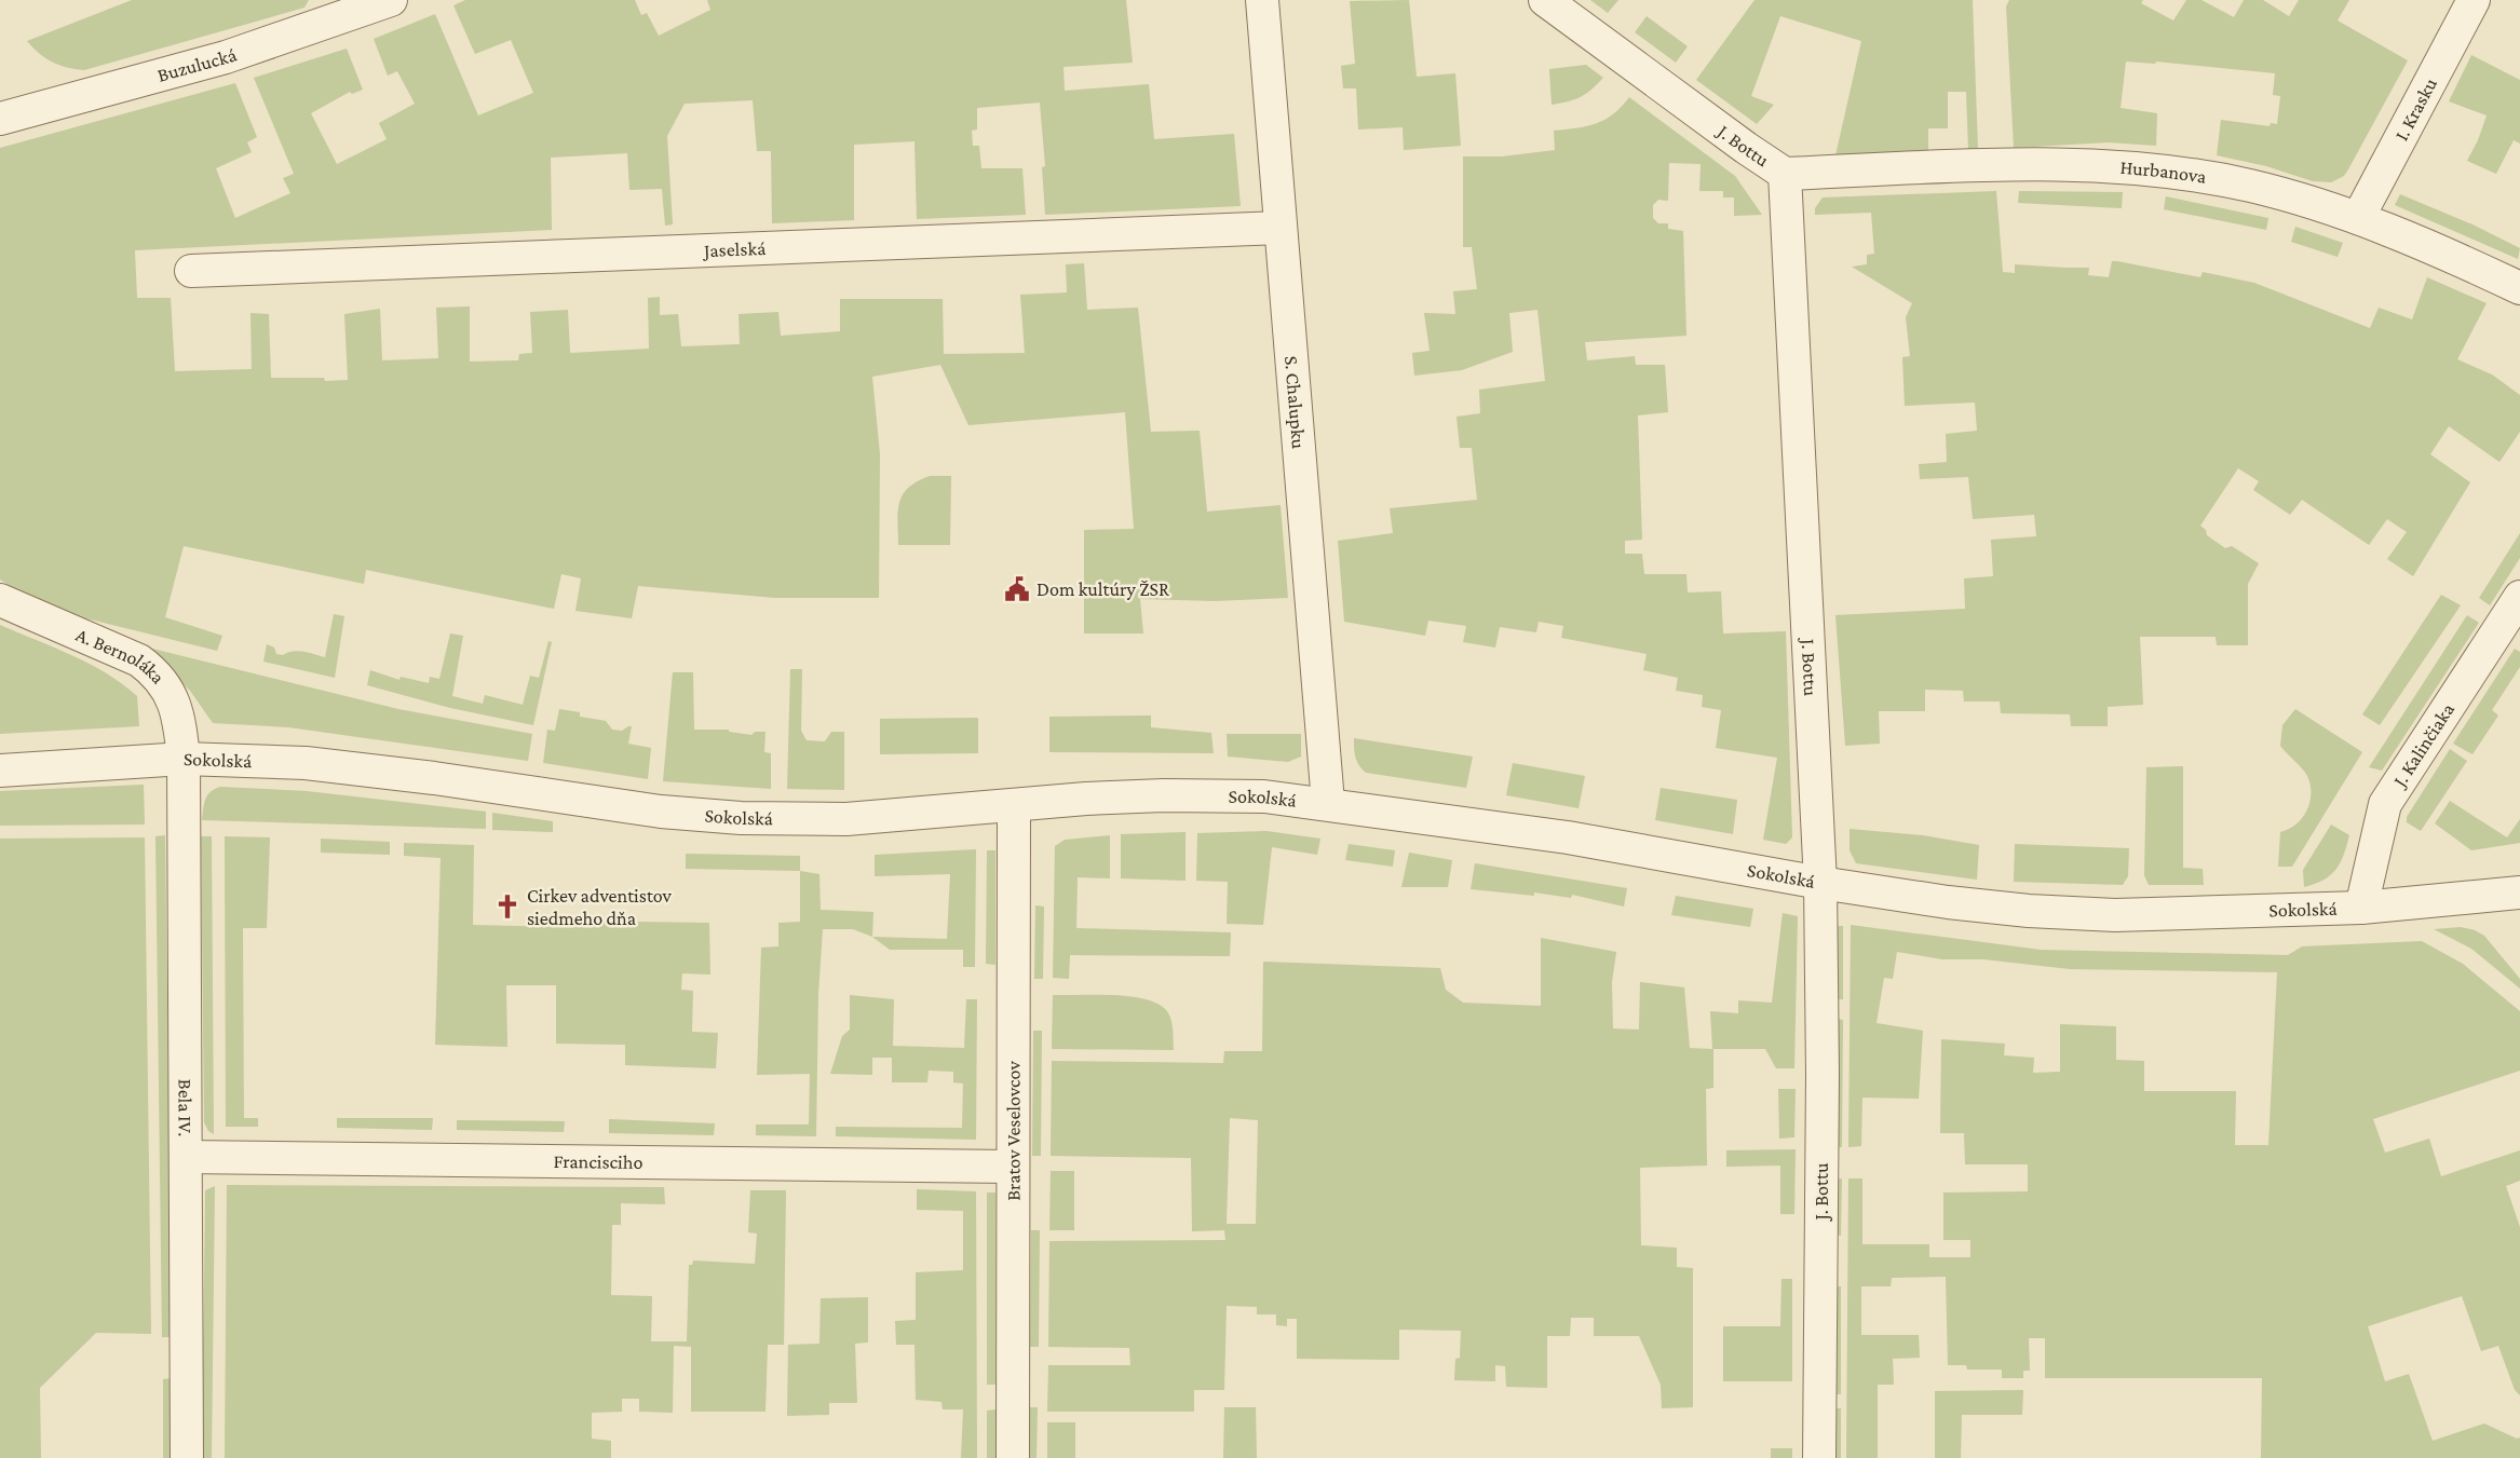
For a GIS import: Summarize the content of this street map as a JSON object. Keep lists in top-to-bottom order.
{
  "streets": {
    "street": [
      "Buzulucká",
      "I. Krasku",
      "J. Bottu",
      "Hurbanova",
      "Jaselská",
      "S. Chalupku",
      "A. Bernoláka",
      "J. Kalinčiaka",
      "Sokolská",
      "Bela IV.",
      "Bratov Veselovcov",
      "Francisciho"
    ]
  },
  "crossings": [
    ["I. Krasku", "Hurbanova"],
    ["J. Bottu", "Hurbanova"],
    ["J. Bottu", "Sokolská"],
    ["Jaselská", "S. Chalupku"],
    ["S. Chalupku", "Sokolská"],
    ["A. Bernoláka", "Sokolská"],
    ["A. Bernoláka", "Bela IV."],
    ["J. Kalinčiaka", "Sokolská"],
    ["Sokolská", "Bela IV."],
    ["Sokolská", "Bratov Veselovcov"],
    ["Bela IV.", "Francisciho"],
    ["Bratov Veselovcov", "Francisciho"]
  ],
  "places": {
    "public building": ["Dom kultúry ŽSR"],
    "church": ["Cirkev adventistov siedmeho dňa"]
  }
}
